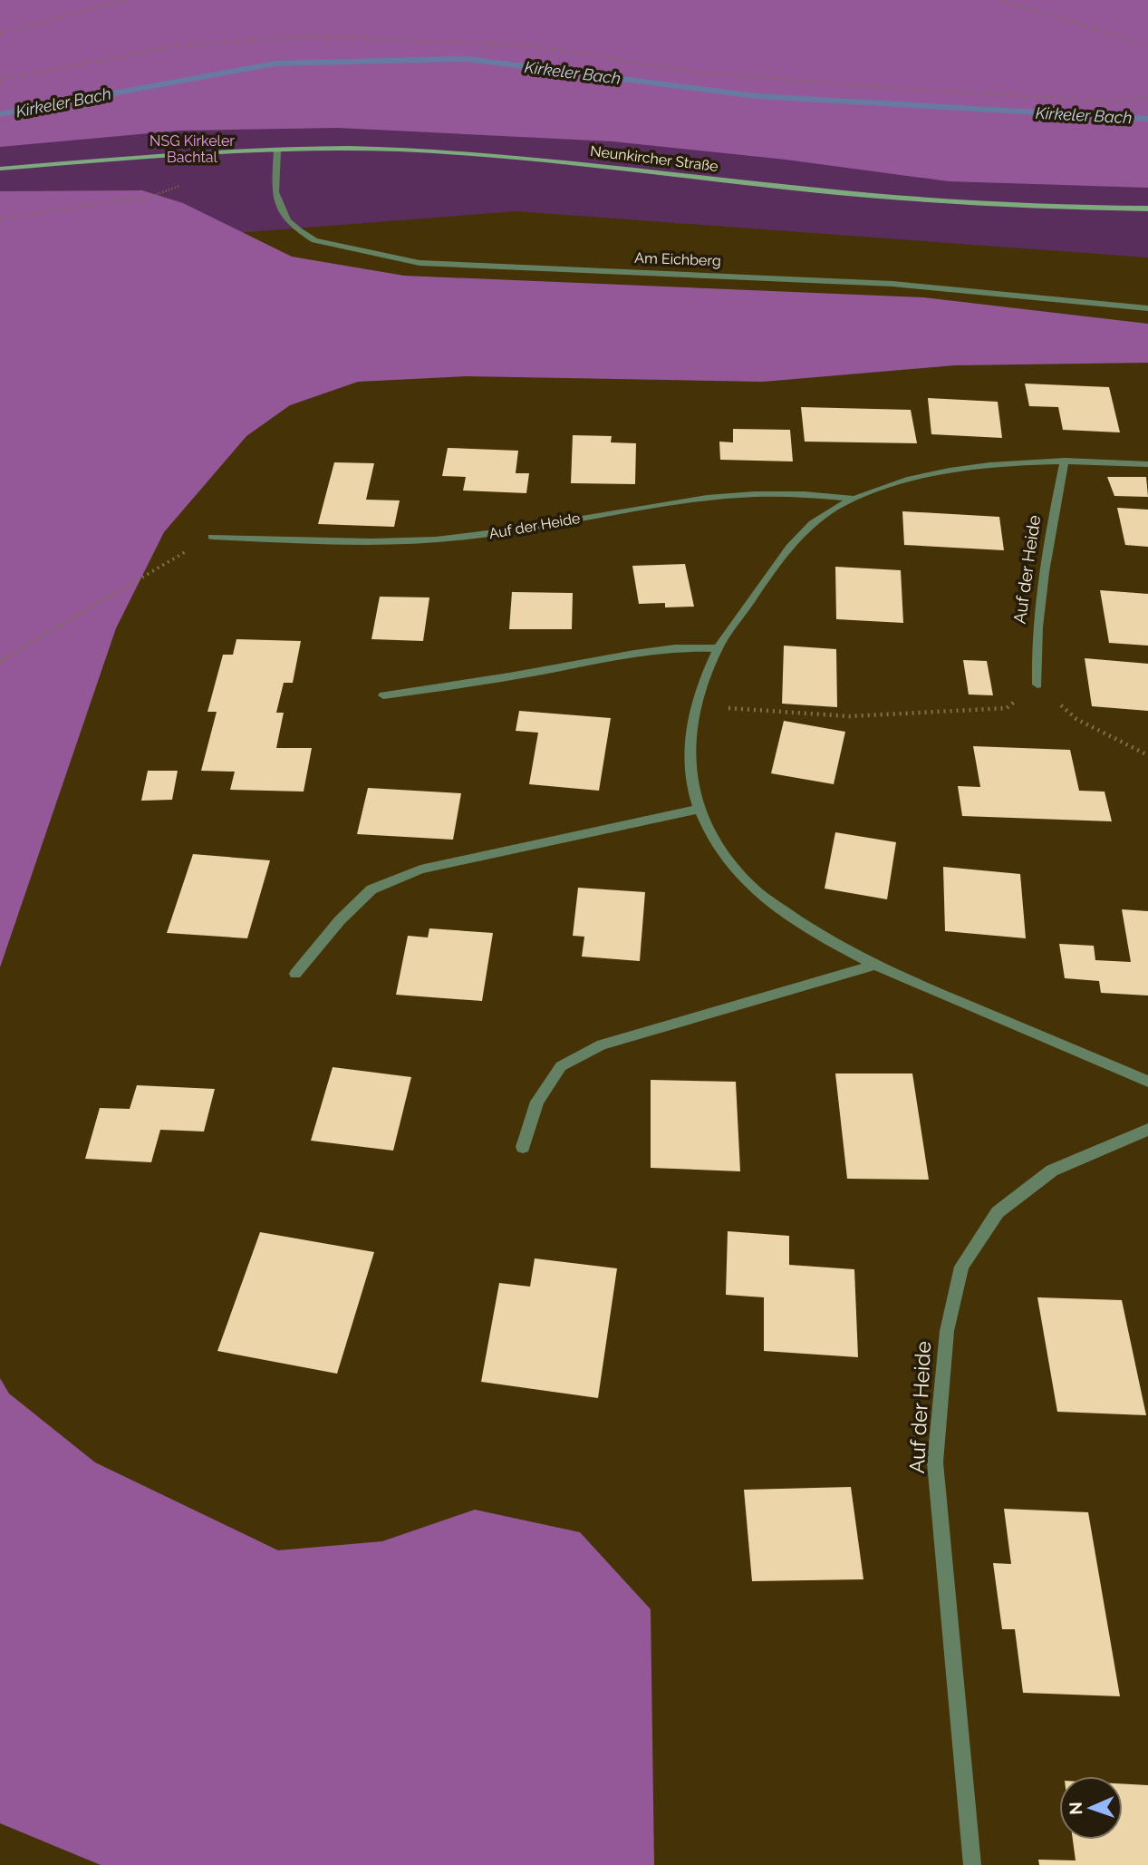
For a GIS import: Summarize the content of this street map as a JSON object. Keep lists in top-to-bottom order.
{
  "streets": {
    "main road": ["Neunkircher Straße"],
    "street": ["Am Eichberg", "Auf der Heide"]
  },
  "crossings": [
    ["Neunkircher Straße", "Am Eichberg"]
  ],
  "water": ["Kirkeler Bach"],
  "parks": ["NSG Kirkeler Bachtal"],
  "north": "left"
}
